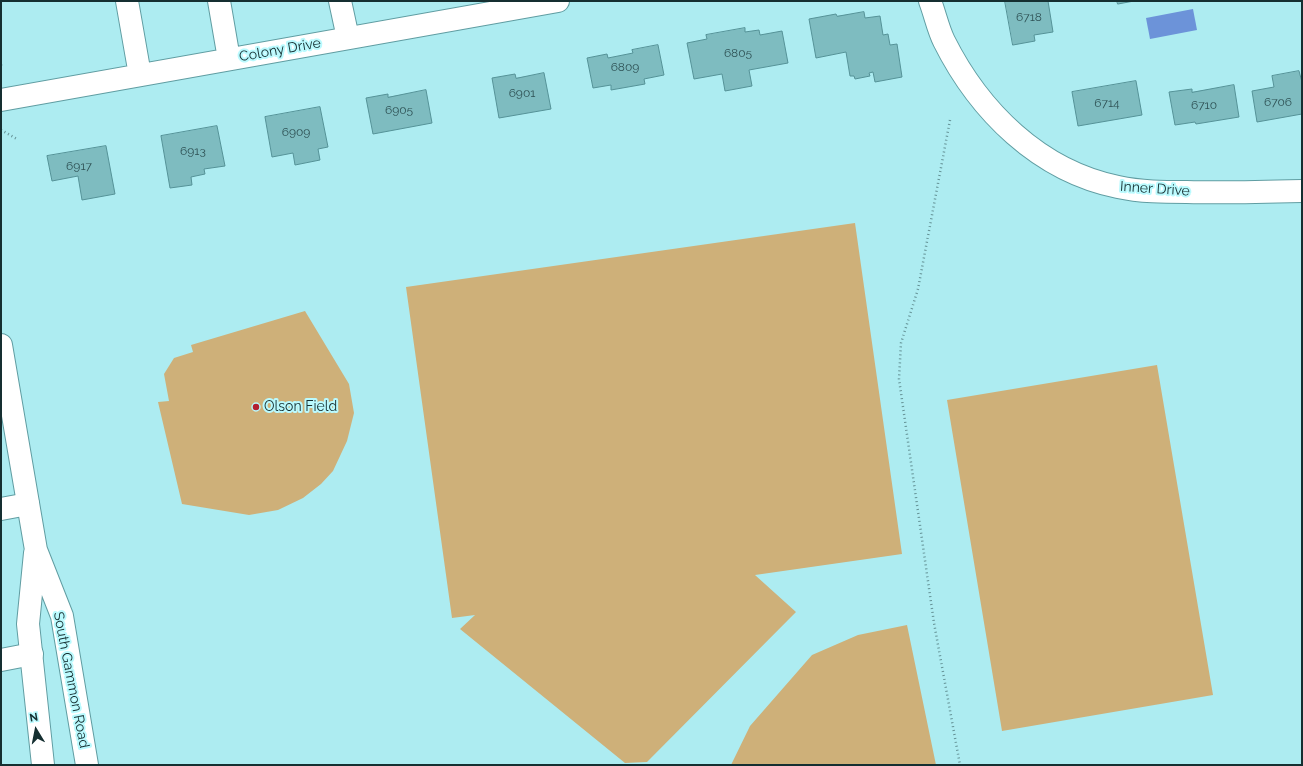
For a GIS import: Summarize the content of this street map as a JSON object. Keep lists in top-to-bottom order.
{
  "streets": {
    "street": ["Colony Drive", "Inner Drive", "South Gammon Road"]
  },
  "places": ["Olson Field"],
  "house_numbers": [
    "6718",
    "6805",
    "6809",
    "6901",
    "6706",
    "6714",
    "6710",
    "6905",
    "6909",
    "6913",
    "6917"
  ],
  "north": "top"
}
